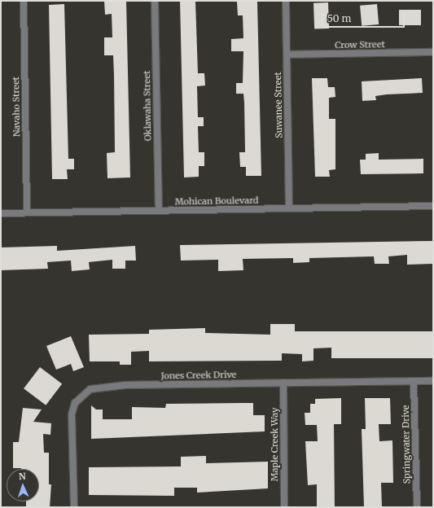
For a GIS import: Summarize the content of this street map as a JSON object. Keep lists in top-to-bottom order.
{
  "streets": {
    "street": [
      "Crow Street",
      "Suwanee Street",
      "Oklawaha Street",
      "Navaho Street",
      "Mohican Boulevard",
      "Jones Creek Drive",
      "Maple Creek Way",
      "Springwater Drive"
    ]
  },
  "crossings": [
    ["Crow Street", "Suwanee Street"],
    ["Suwanee Street", "Mohican Boulevard"],
    ["Oklawaha Street", "Mohican Boulevard"],
    ["Navaho Street", "Mohican Boulevard"],
    ["Jones Creek Drive", "Maple Creek Way"],
    ["Jones Creek Drive", "Springwater Drive"]
  ],
  "scale_bar": "50 m",
  "north": "top"
}
